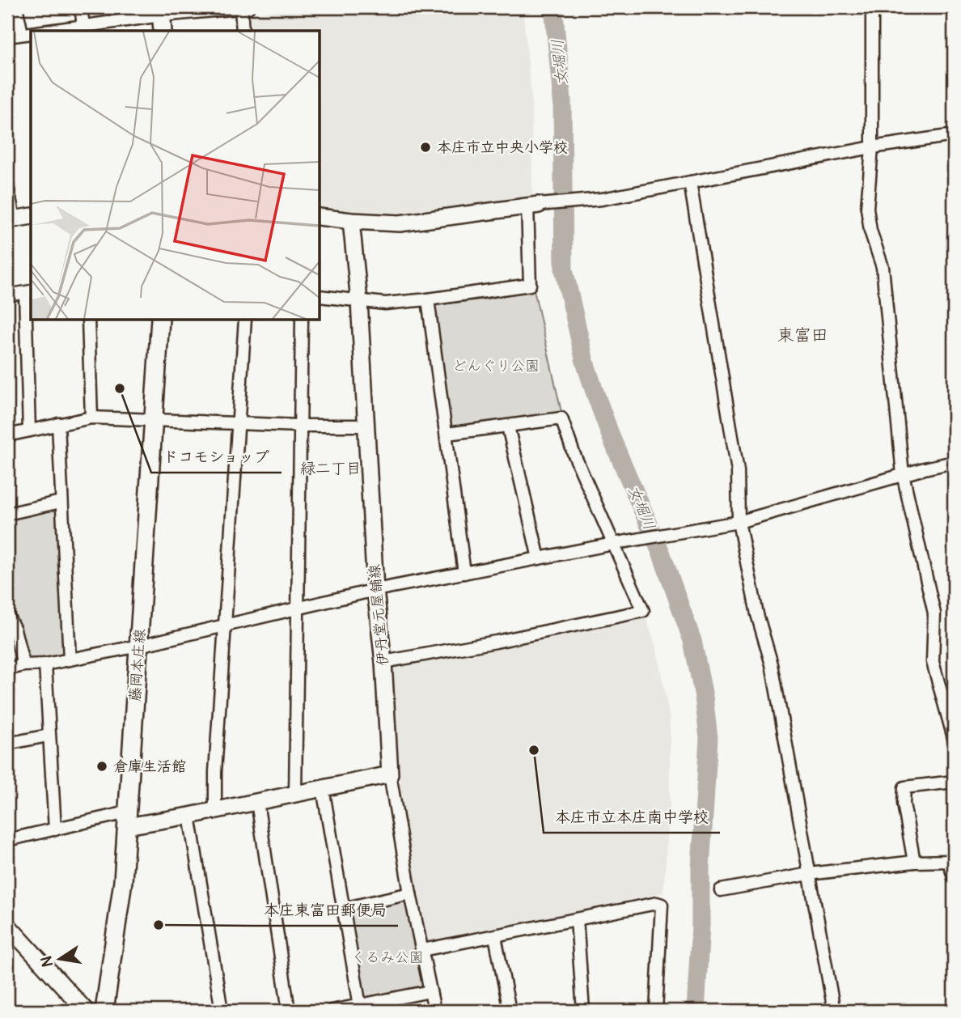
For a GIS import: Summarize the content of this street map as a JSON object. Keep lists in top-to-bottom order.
{
  "streets": {
    "main road": ["藤岡本庄線"],
    "street": ["伊丹堂元屋舗線"]
  },
  "districts": ["東富田", "緑二丁目"],
  "water": ["女堀川"],
  "parks": ["どんぐり公園", "くるみ公園"],
  "places": [
    "本庄市立中央小学校",
    "ドコモショップ",
    "本庄市立本庄南中学校",
    "倉庫生活館",
    "本庄東富田郵便局"
  ],
  "north": "left"
}
